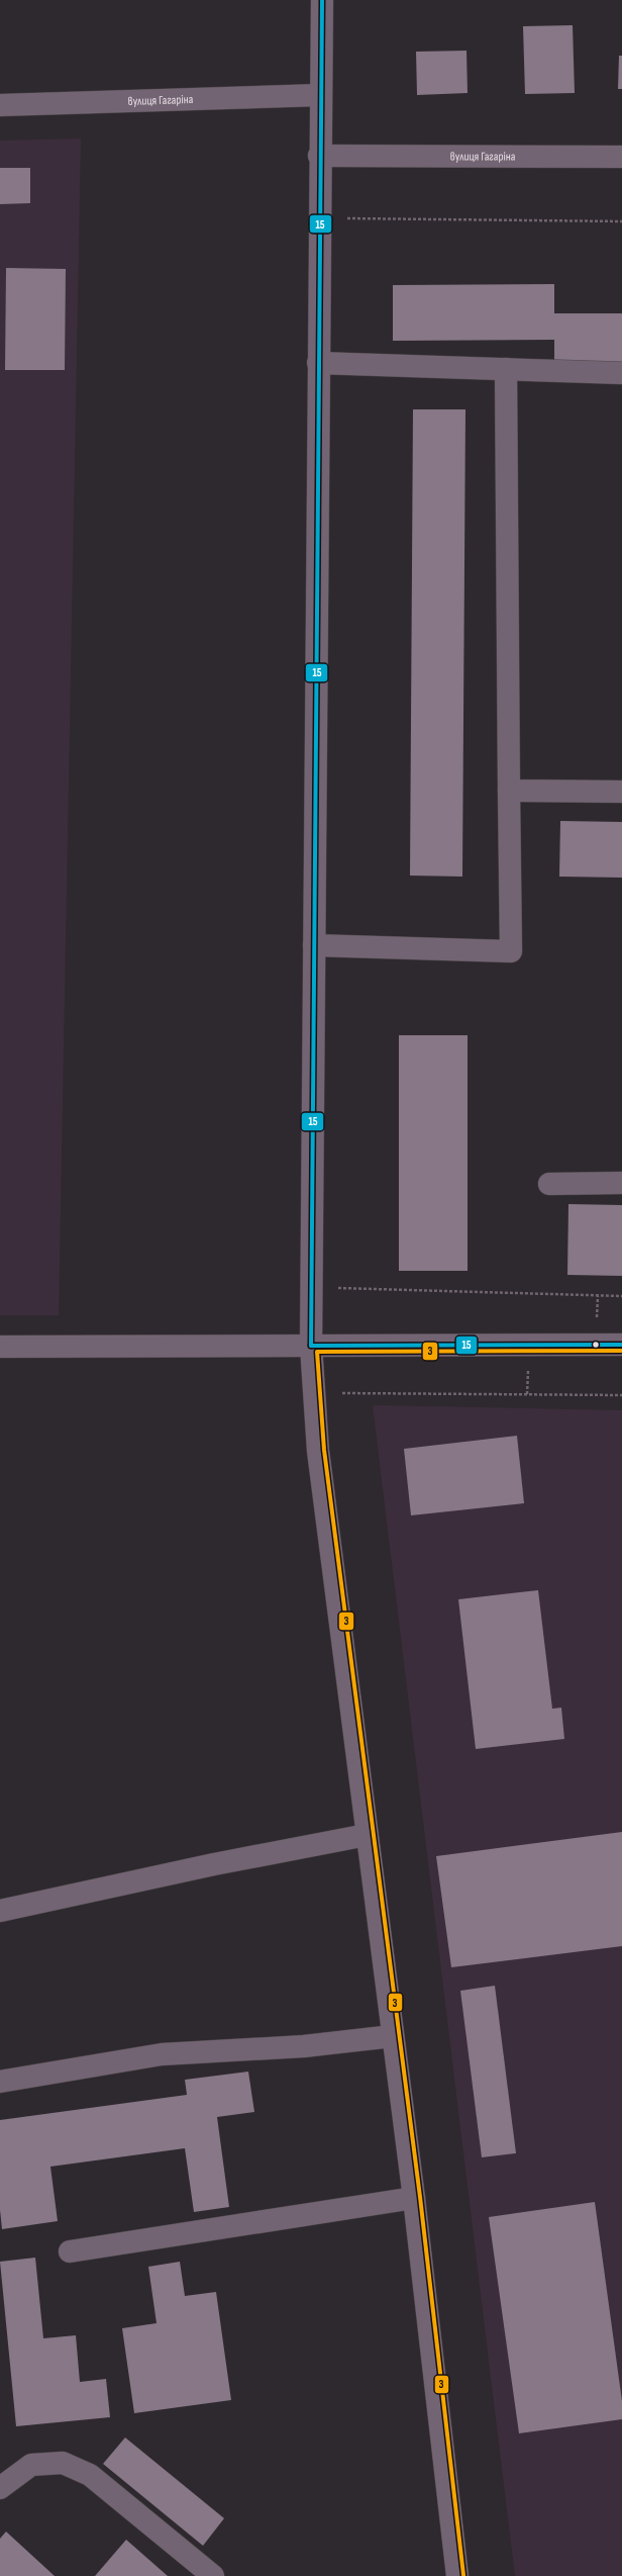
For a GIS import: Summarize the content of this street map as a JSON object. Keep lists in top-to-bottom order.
{
  "streets": {
    "street": ["вулиця Гагаріна"]
  },
  "lines": ["transit line 15", "transit line 3"]
}
